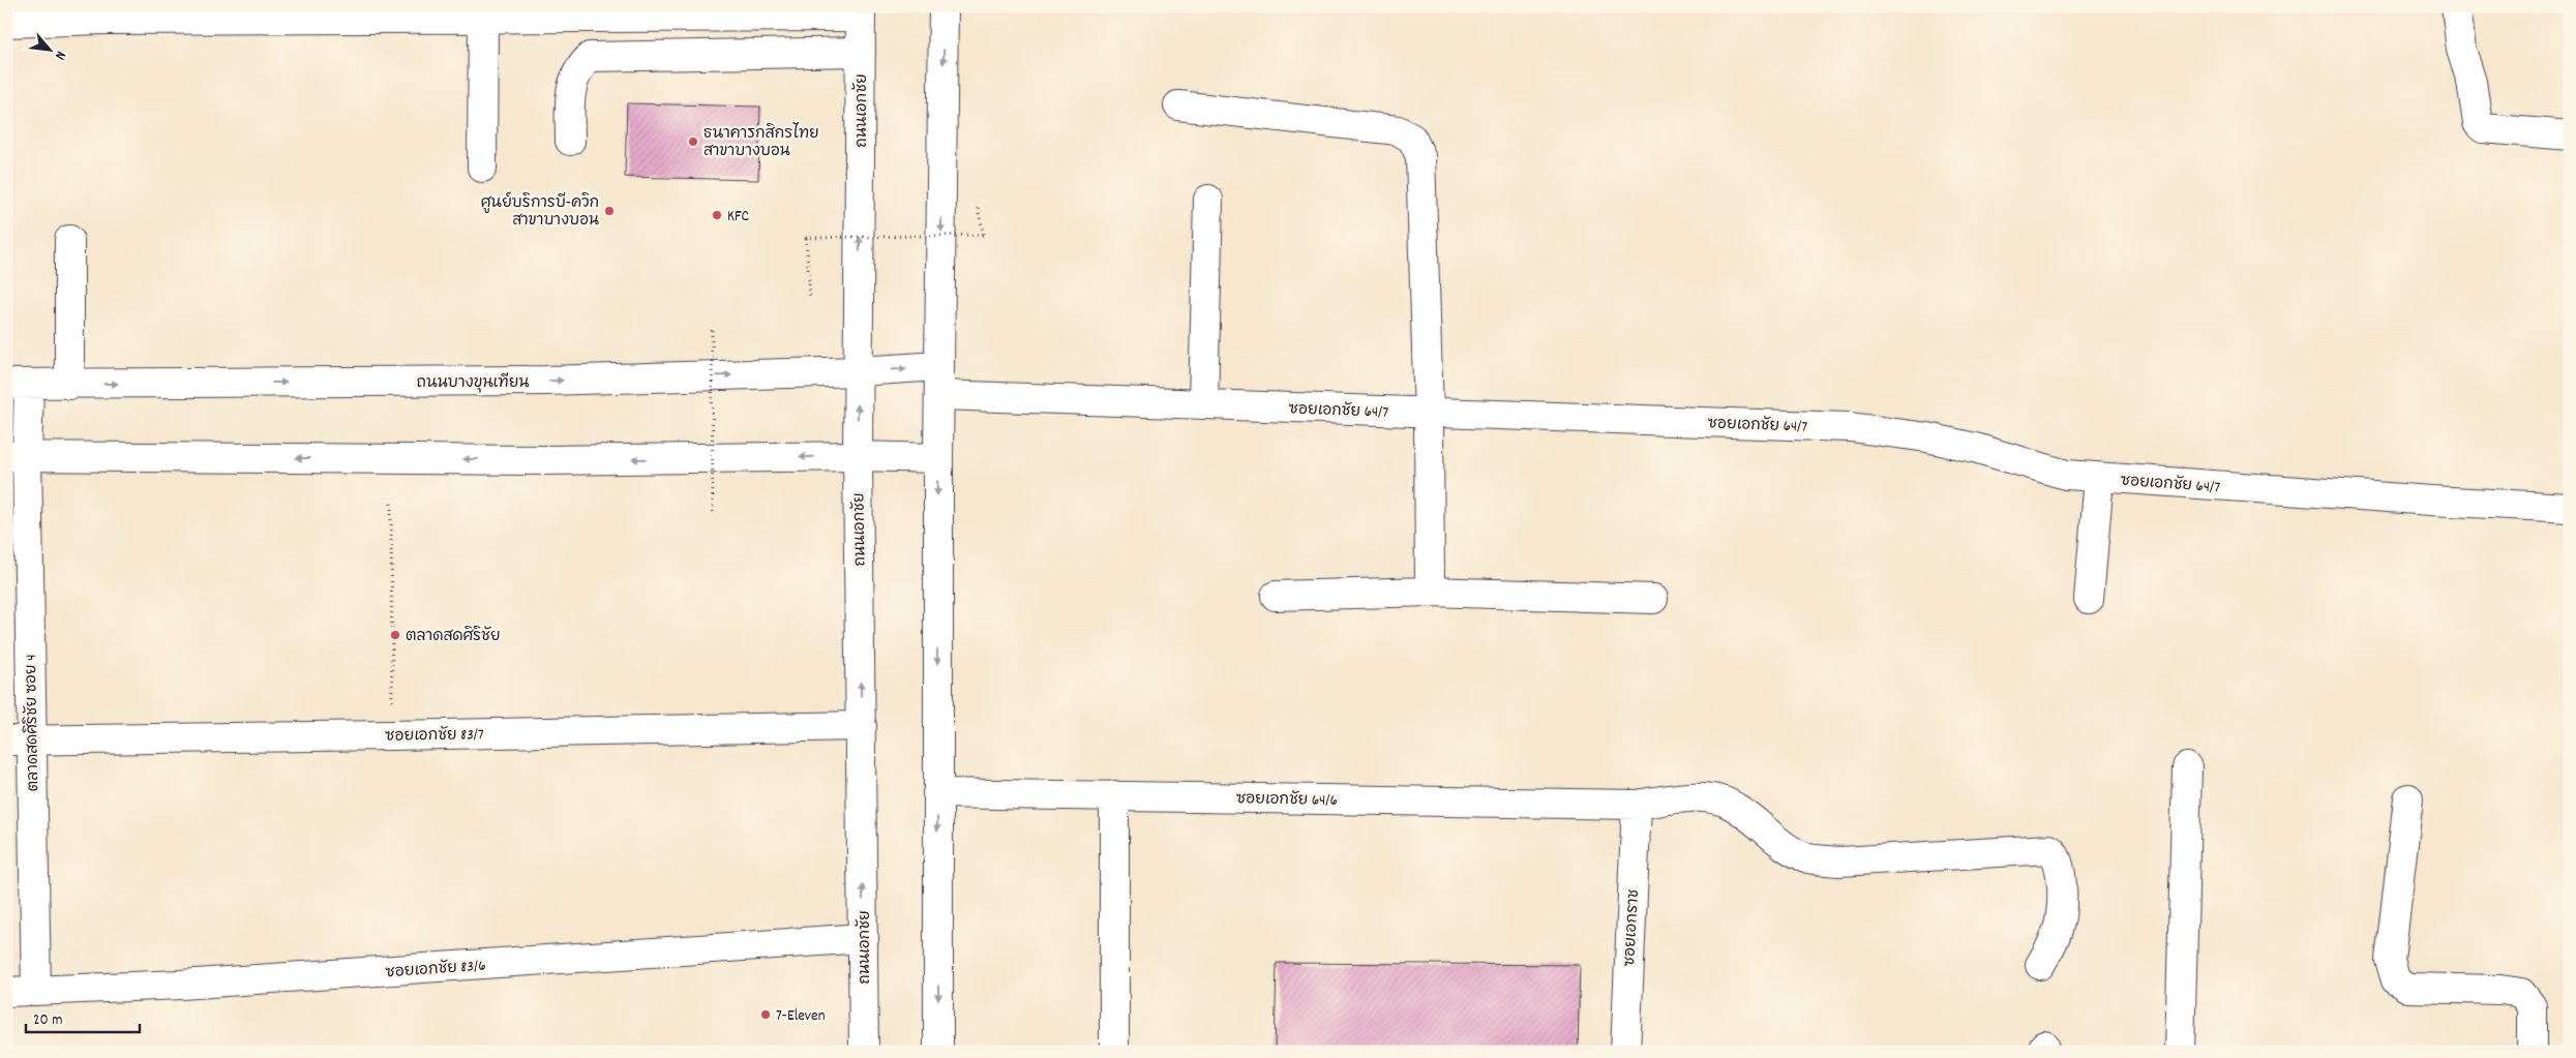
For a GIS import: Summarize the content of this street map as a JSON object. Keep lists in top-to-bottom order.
{
  "streets": {
    "street": [
      "ถนนเอกชัย",
      "ถนนบางขุนเทียน",
      "ซอยเอกชัย 64/7",
      "ตลาดสดศิริชัย ซอย 4",
      "ซอยเอกชัย 83/7",
      "ซอยเอกชัย 64/6",
      "ซอยเอกราช",
      "ซอยเอกชัย 83/6"
    ]
  },
  "crossings": [
    ["ถนนเอกชัย", "ถนนบางขุนเทียน"],
    ["ถนนเอกชัย", "ซอยเอกชัย 83/7"],
    ["ถนนเอกชัย", "ซอยเอกชัย 83/6"],
    ["ถนนบางขุนเทียน", "ตลาดสดศิริชัย ซอย 4"],
    ["ตลาดสดศิริชัย ซอย 4", "ซอยเอกชัย 83/7"],
    ["ตลาดสดศิริชัย ซอย 4", "ซอยเอกชัย 83/6"],
    ["ซอยเอกชัย 64/6", "ซอยเอกราช"]
  ],
  "places": [
    "ธนาคารกสิกรไทย สาขาบางบอน",
    "ศูนย์บริการบี-ควิก สาขาบางบอน",
    "KFC",
    "ตลาดสดศิริชัย",
    "7-Eleven"
  ],
  "scale_bar": "20 m",
  "north": "bottom right"
}
